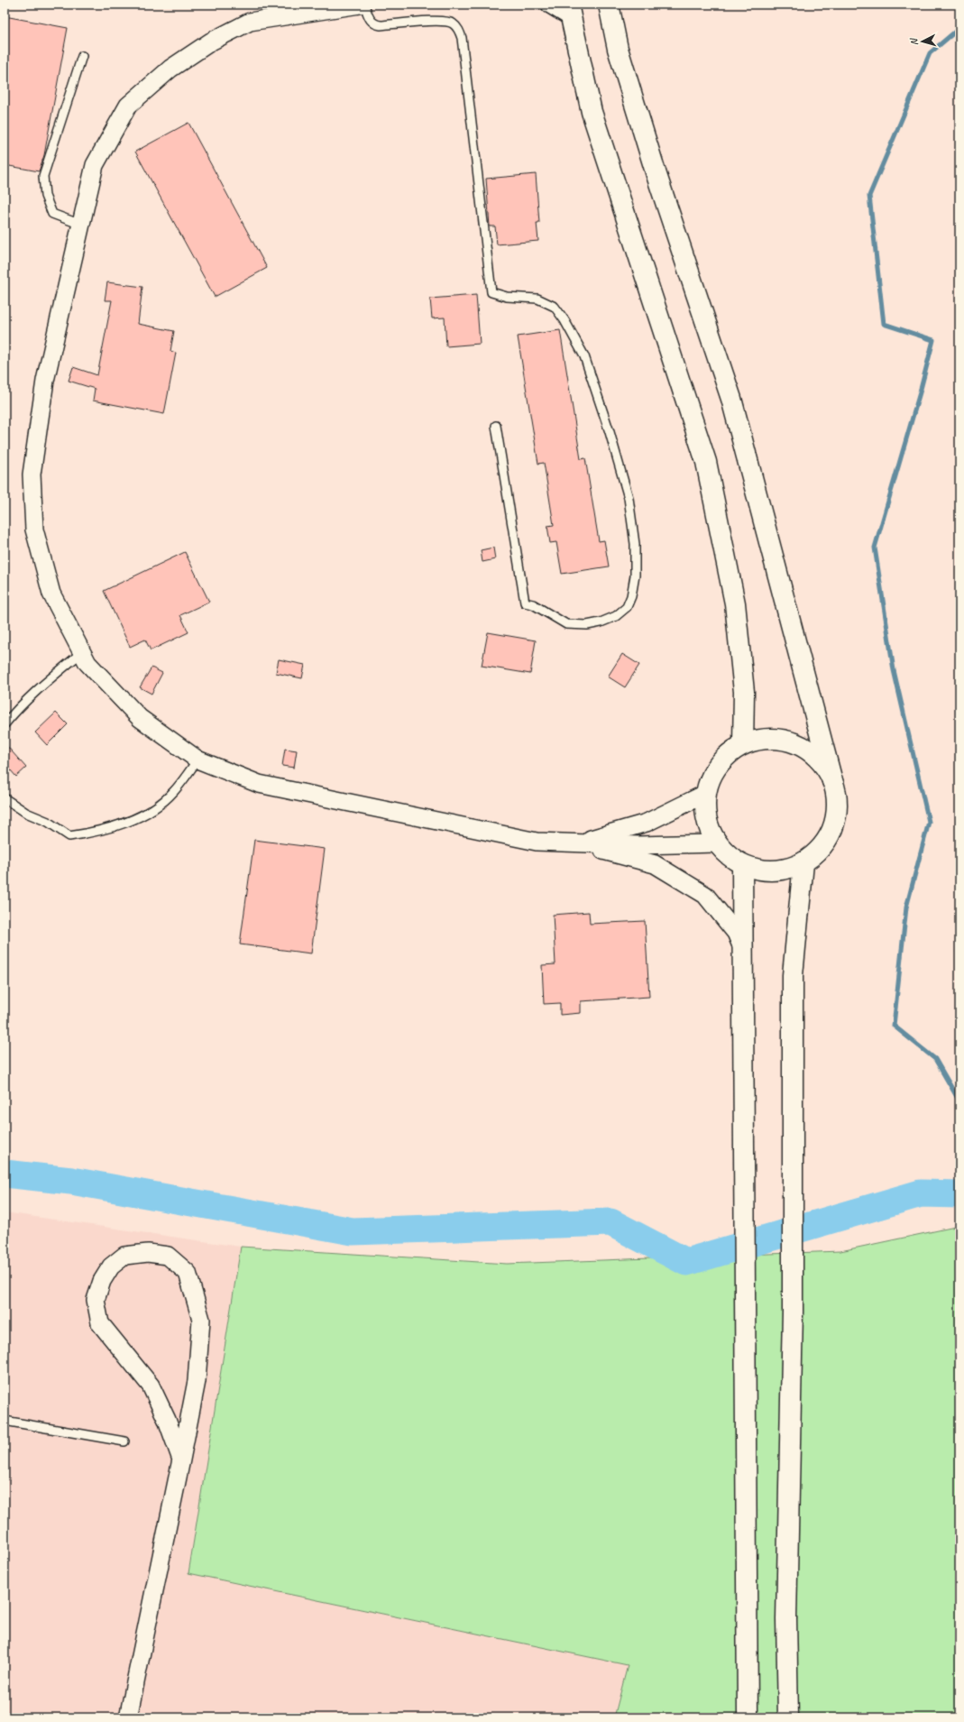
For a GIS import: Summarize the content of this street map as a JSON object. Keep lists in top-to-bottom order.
{
  "north": "left"
}
